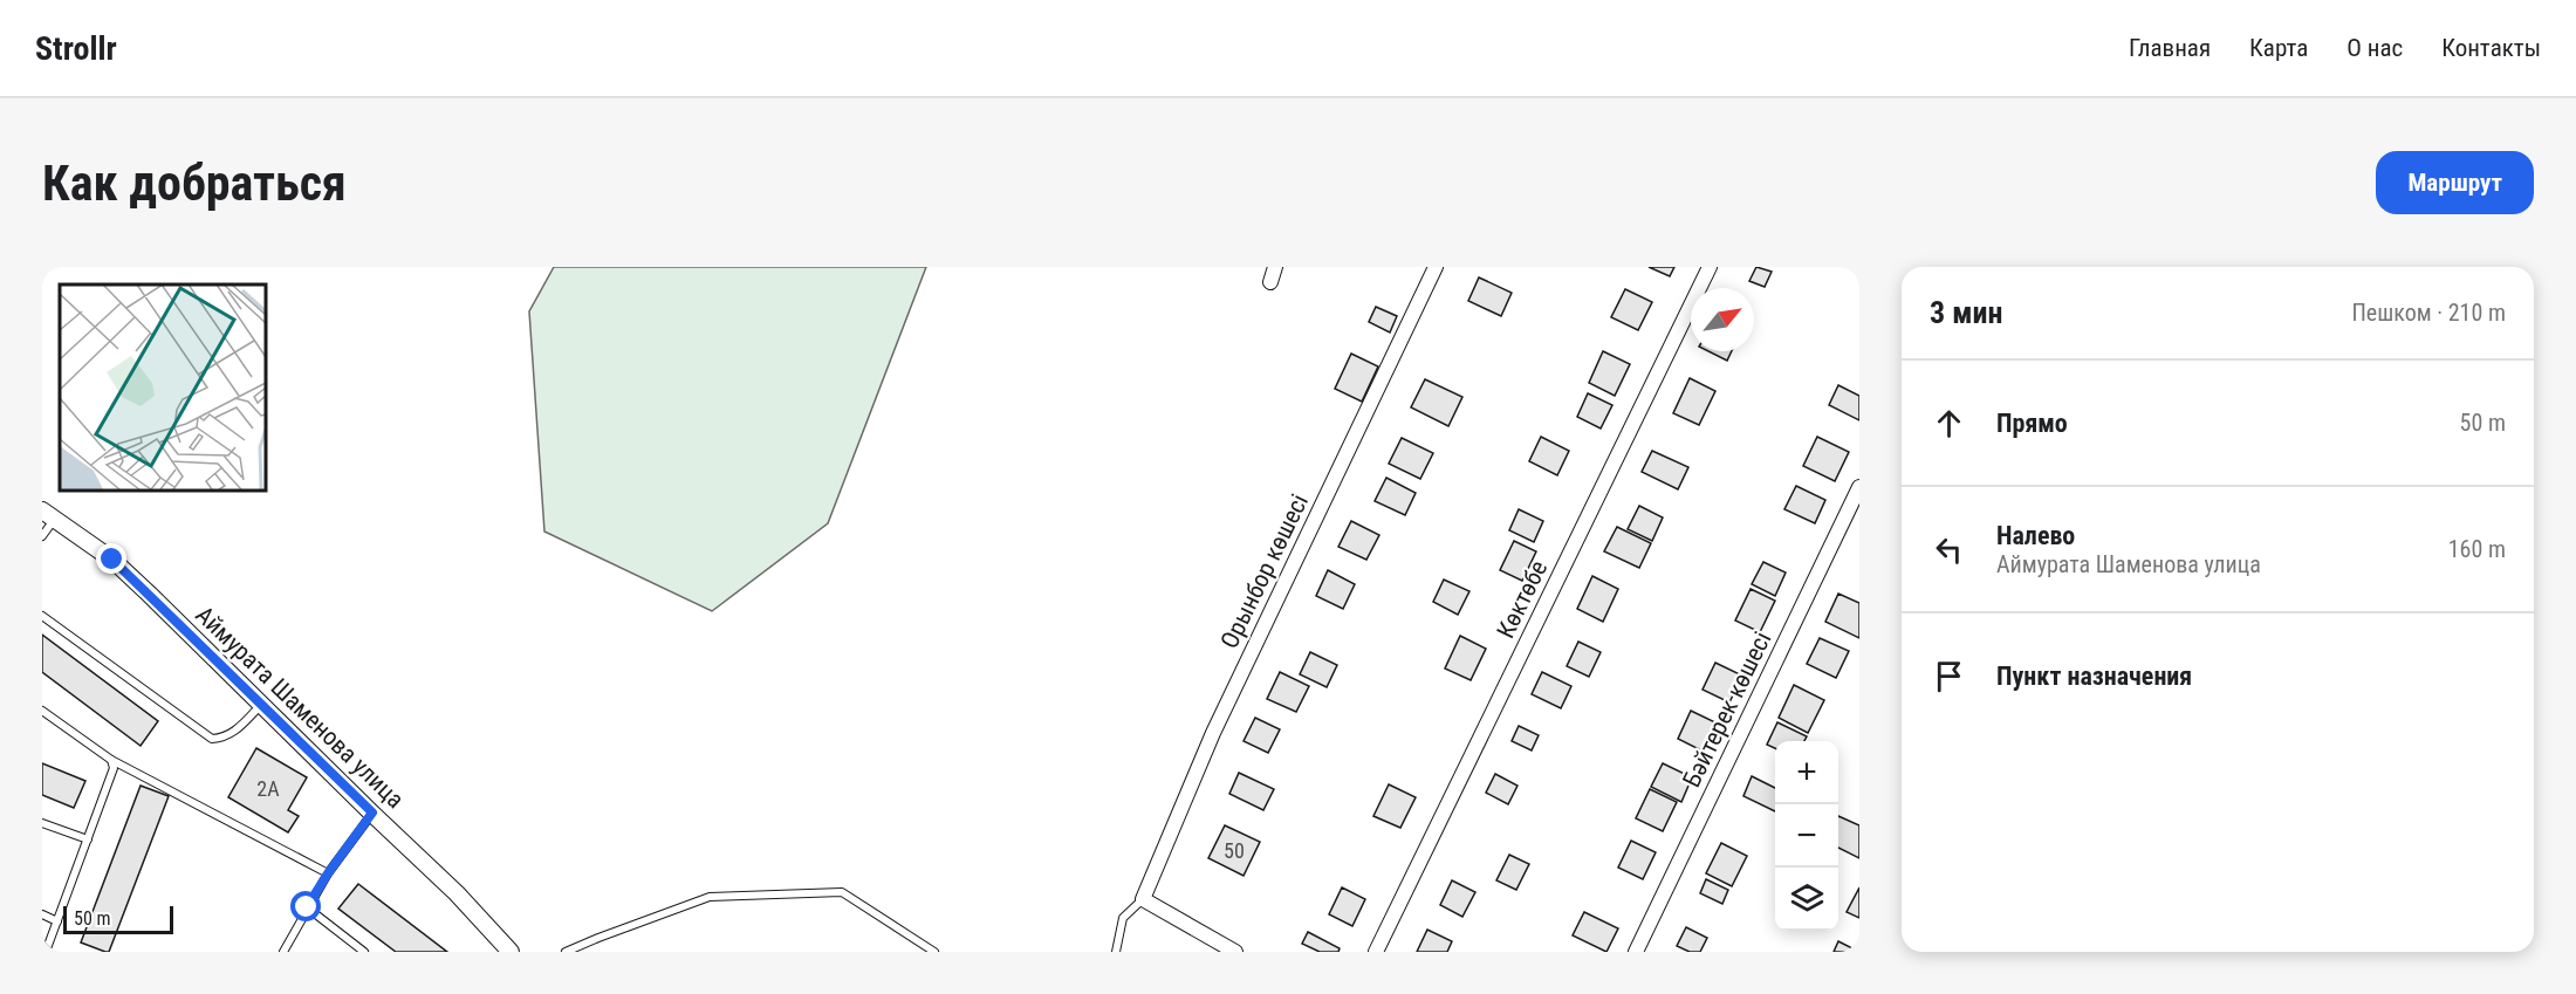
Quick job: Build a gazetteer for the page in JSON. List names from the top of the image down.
{
  "streets": {
    "street": [
      "Орынбор көшесі",
      "Көктөбе",
      "Аймурата Шаменова улица",
      "Бәйтерек көшесі"
    ]
  },
  "house_numbers": ["2А", "50"],
  "scale_bar": "50 m",
  "north": "top right",
  "page": {
    "header": "Strollr",
    "nav": [
      "Главная",
      "Карта",
      "О нас",
      "Контакты"
    ],
    "buttons": "Маршрут",
    "title": "Как добраться",
    "heading": ["3 мин", "Пешком · 210 m"],
    "list": [
      ["Прямо", "50 m"],
      ["Налево", "Аймурата Шаменова улица", "160 m"],
      "Пункт назначения"
    ],
    "map_buttons": ["+", "−"],
    "scale": "50 m"
  }
}
